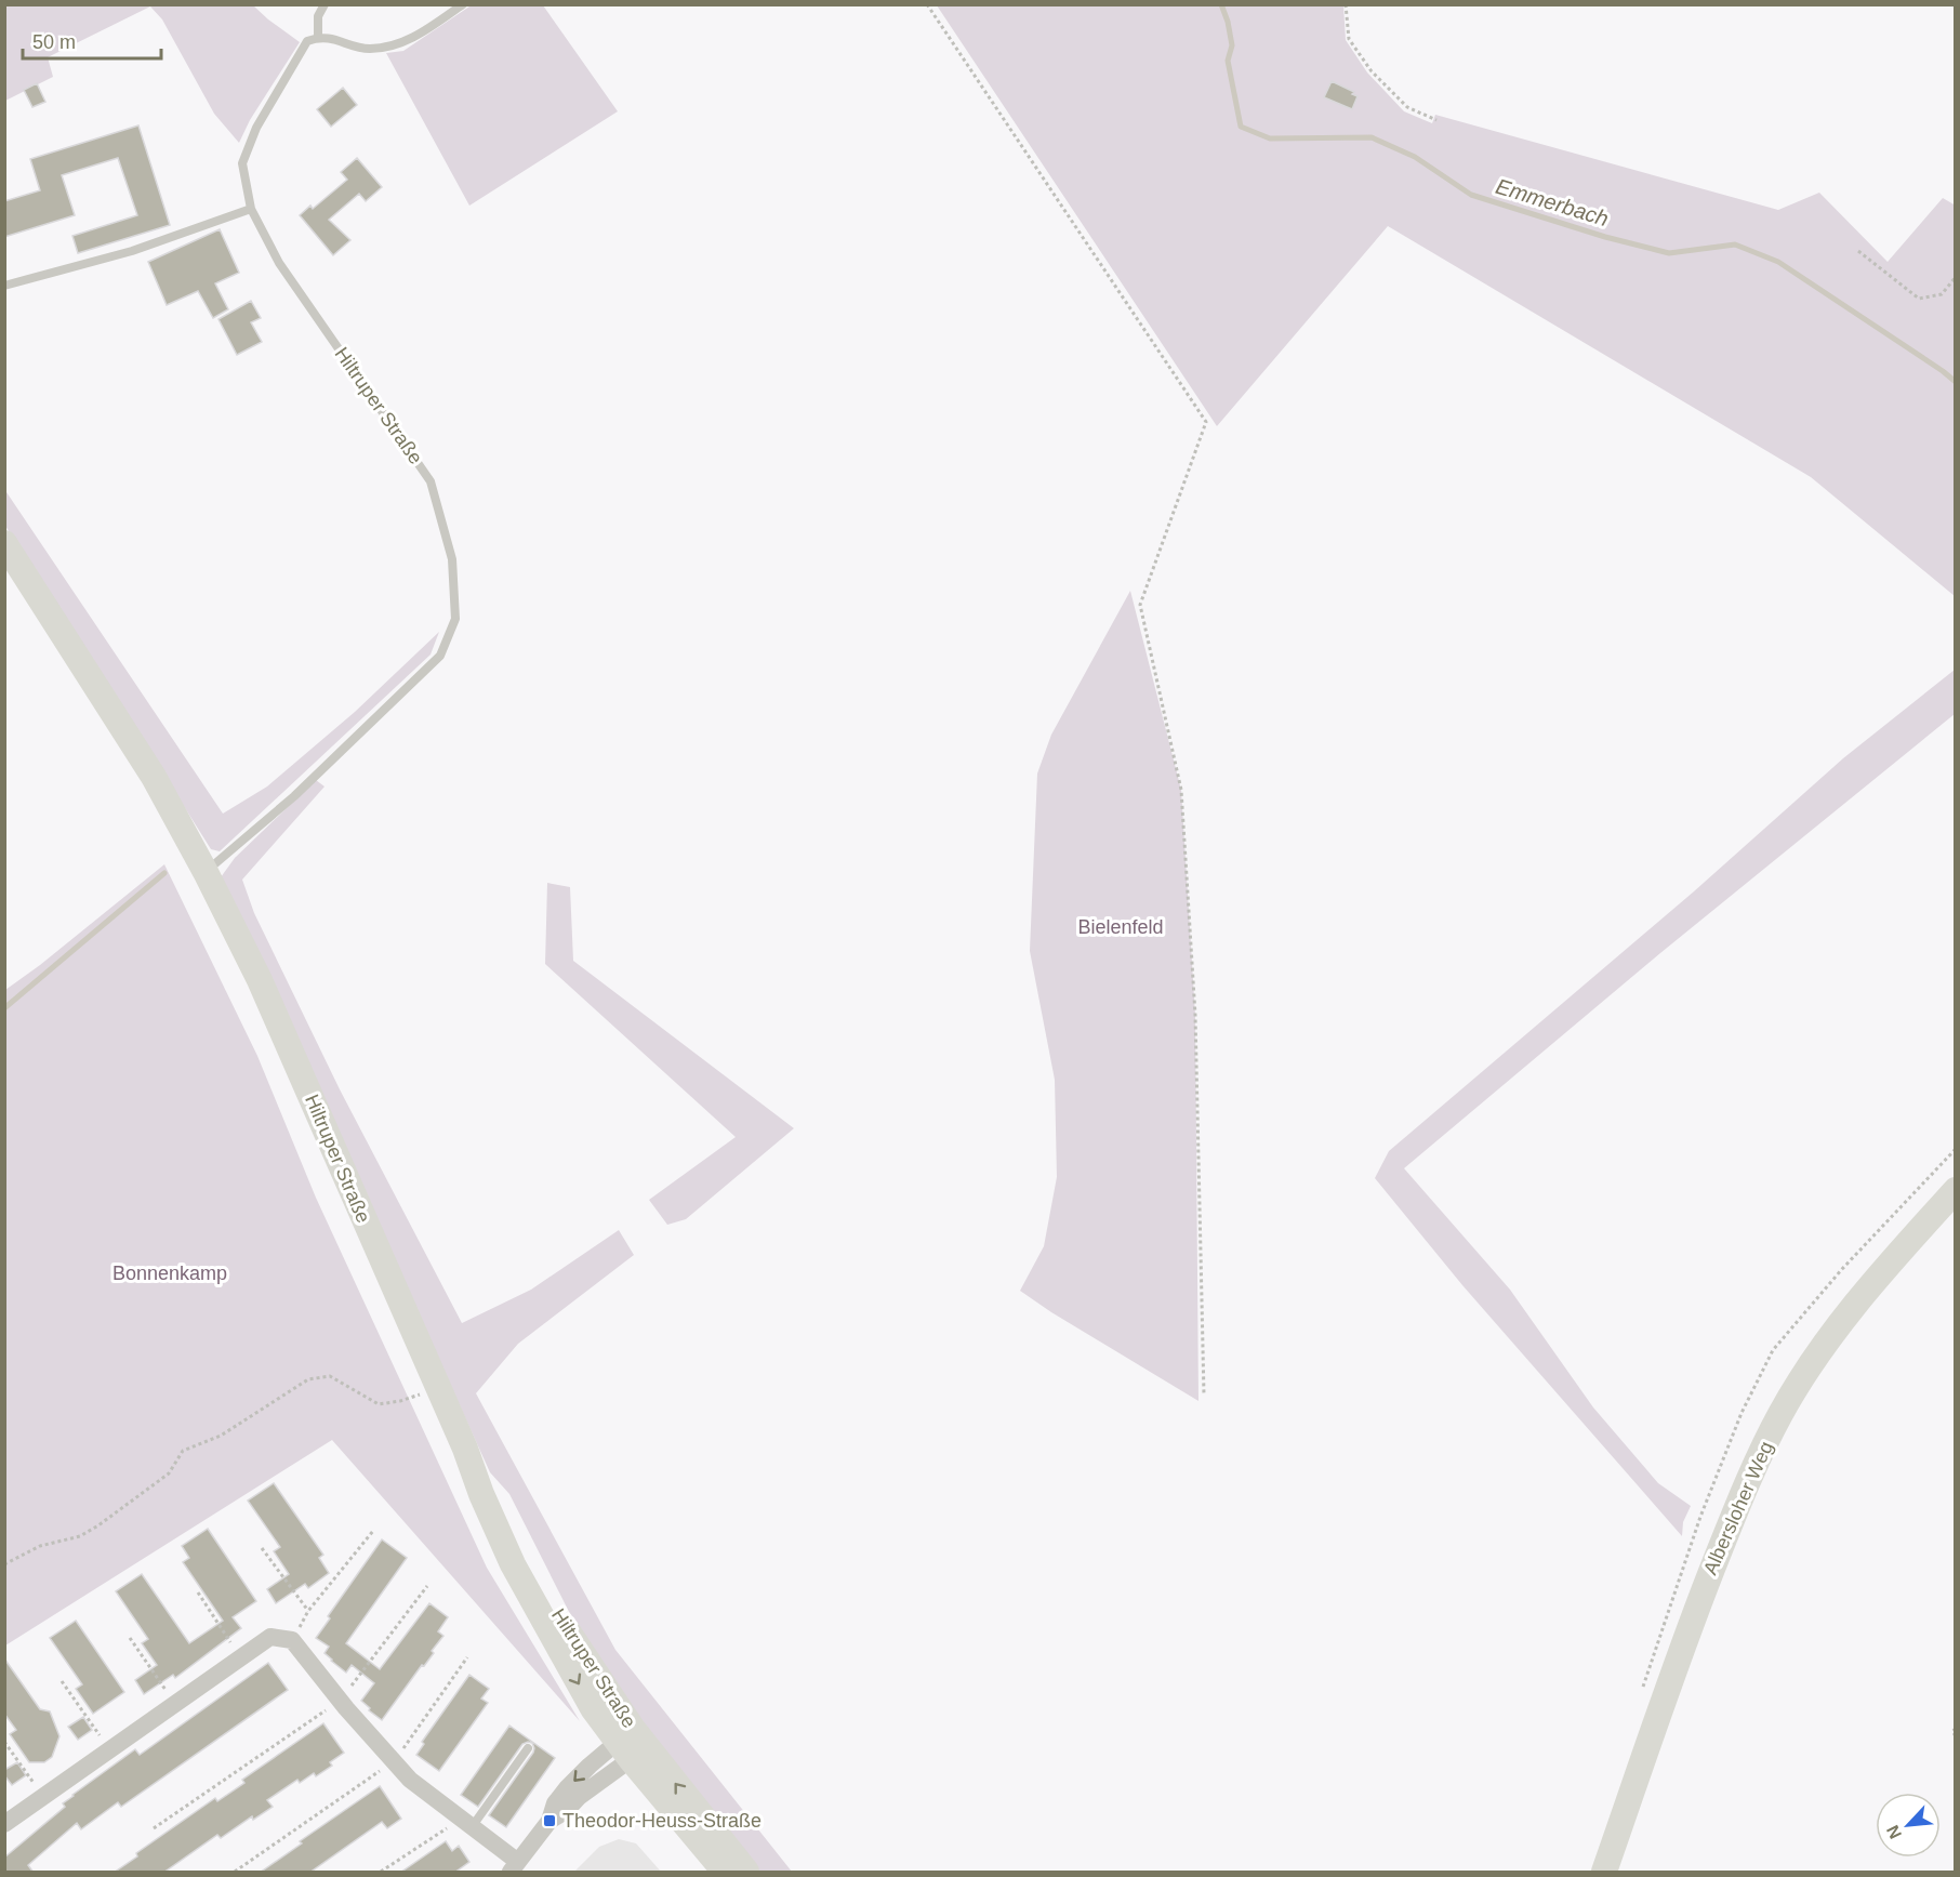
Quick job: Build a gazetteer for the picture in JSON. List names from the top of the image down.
{
  "streets": {
    "street": ["Hiltruper Straße", "Albersloher Weg"]
  },
  "water": ["Emmerbach"],
  "parks": ["Bielenfeld", "Bonnenkamp"],
  "places": {
    "transit": ["Theodor-Heuss-Straße"]
  },
  "scale_bar": "50 m",
  "north": "bottom left"
}
